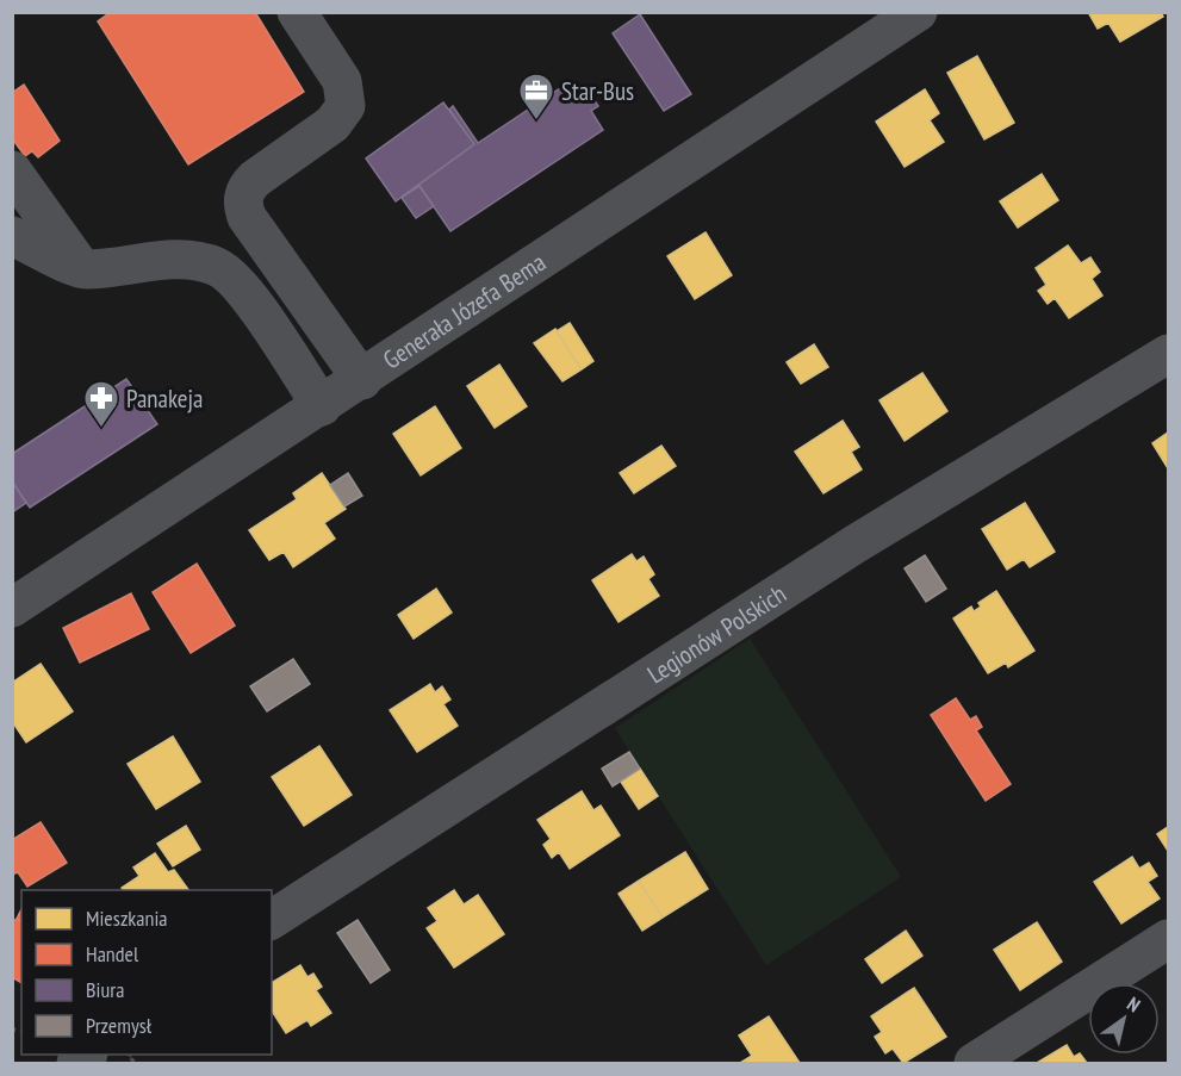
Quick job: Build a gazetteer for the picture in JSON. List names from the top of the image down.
{
  "streets": {
    "street": ["Generała Józefa Bema", "Legionów Polskich"]
  },
  "places": {
    "office": ["Star-Bus"],
    "pharmacy": ["Panakeja"]
  },
  "legend": [
    "Mieszkania",
    "Handel",
    "Biura",
    "Przemysł"
  ],
  "north": "top right"
}
